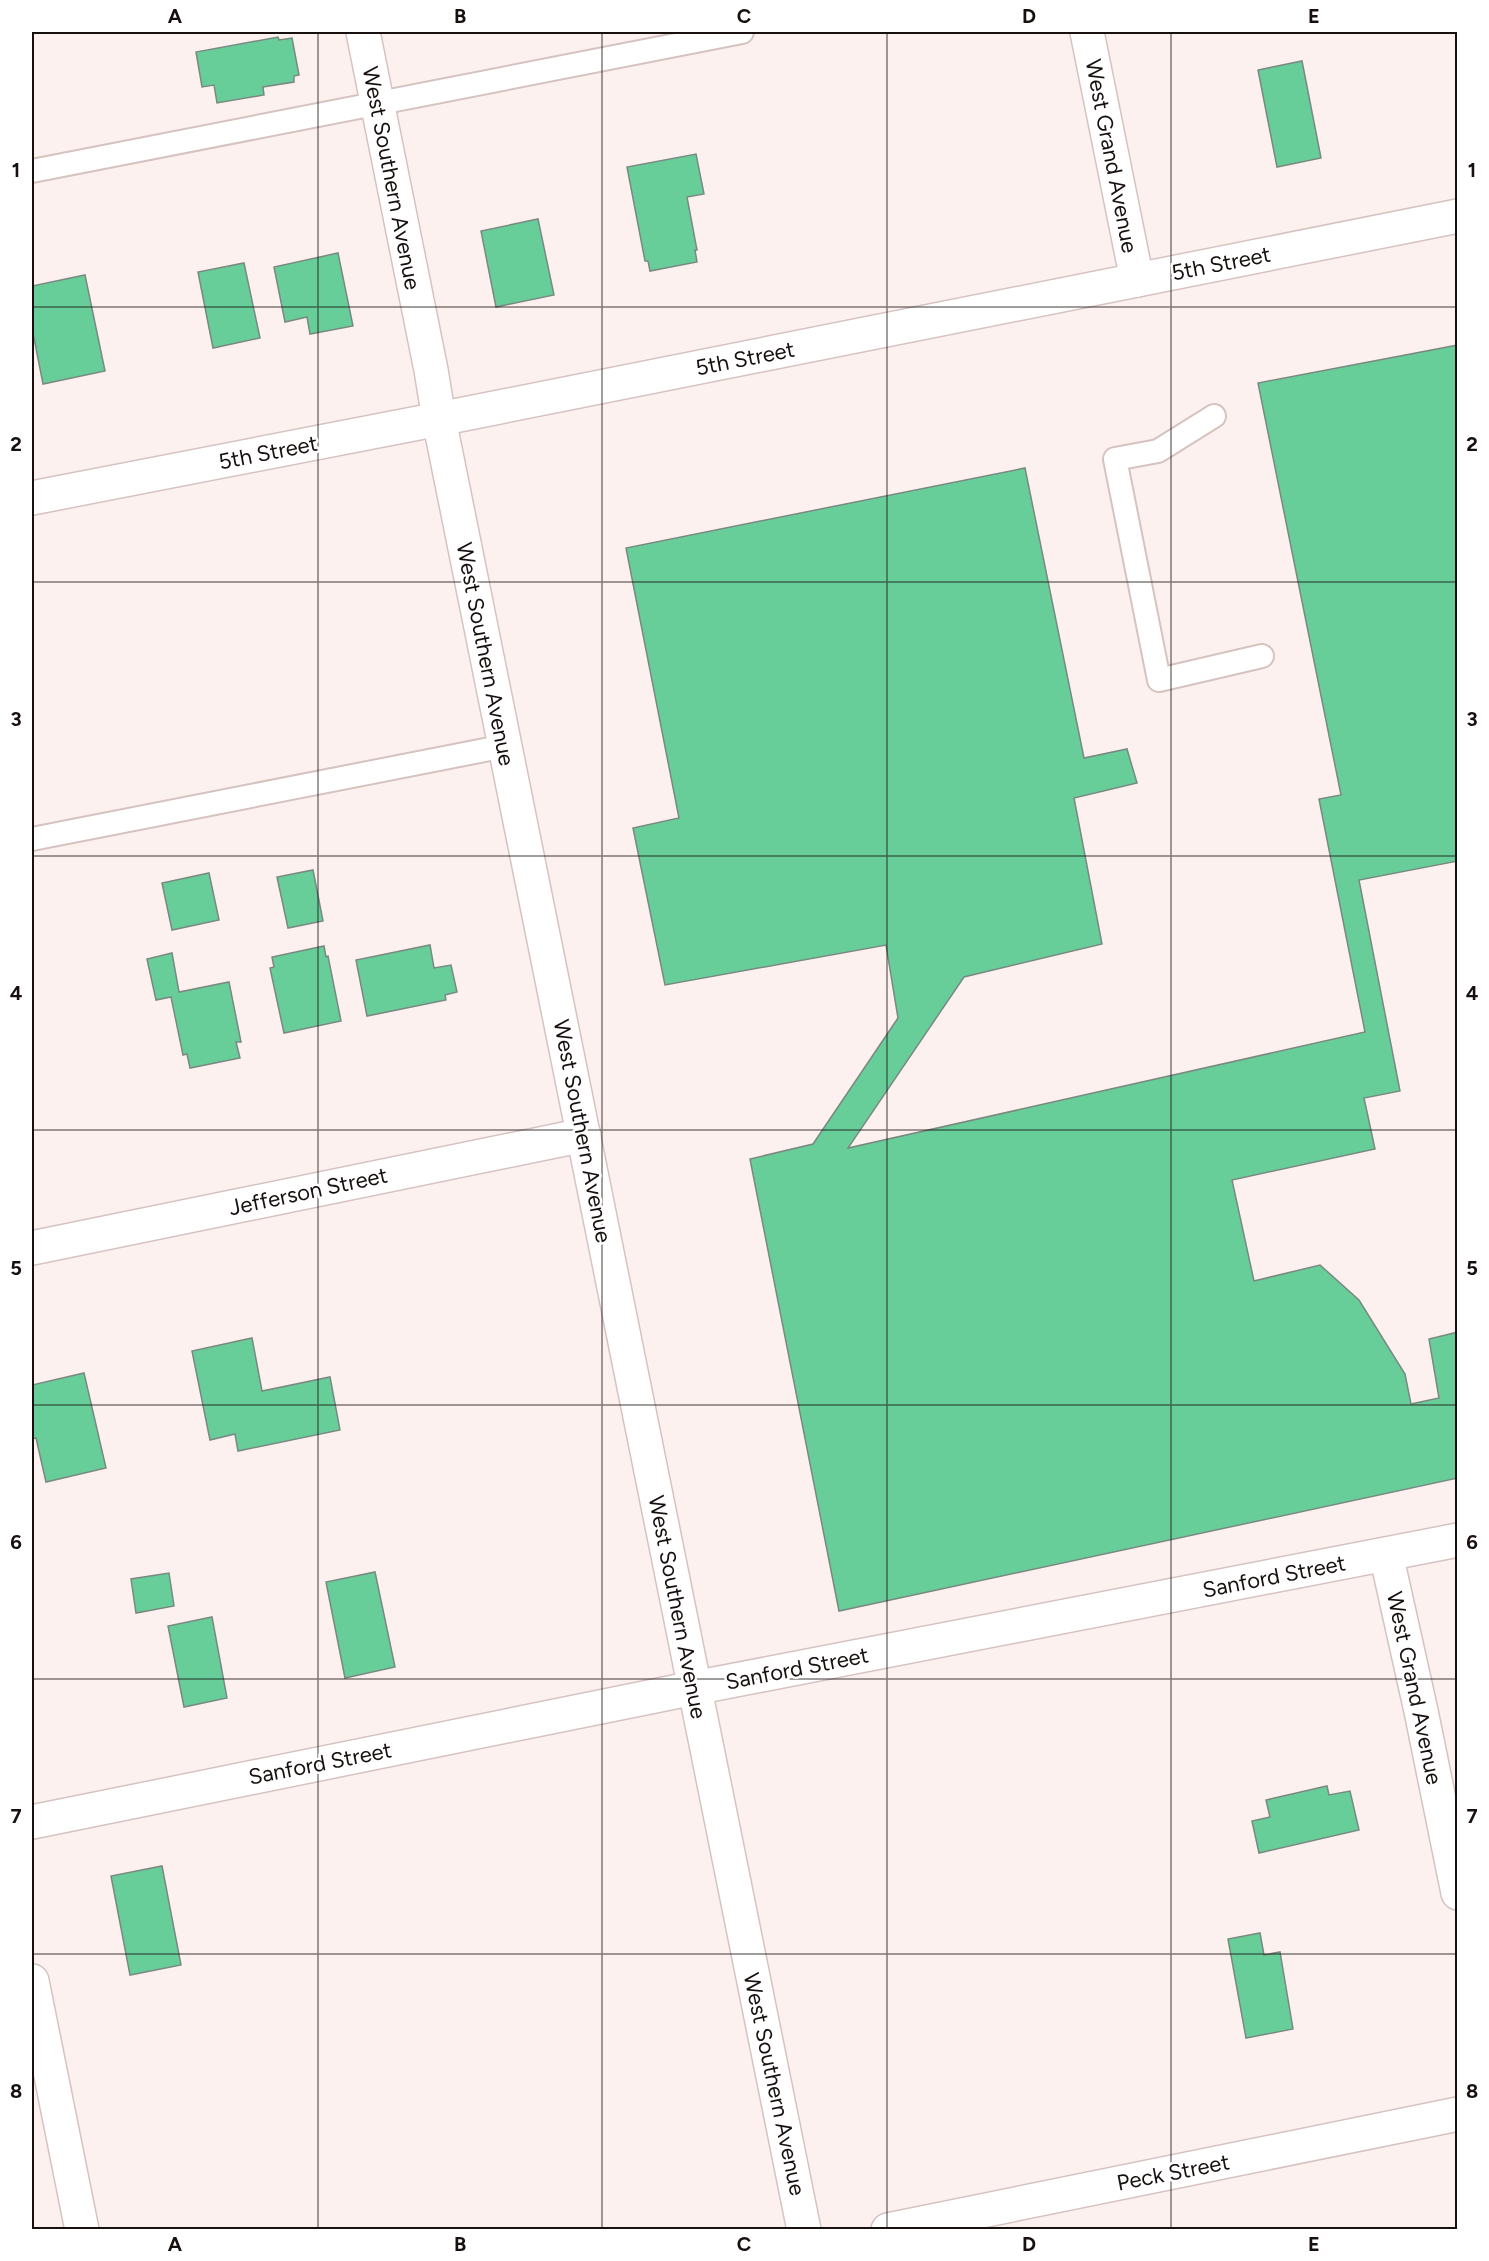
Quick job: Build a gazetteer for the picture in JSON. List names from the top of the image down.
{
  "streets": {
    "street": [
      "West Grand Avenue",
      "West Southern Avenue",
      "5th Street",
      "Jefferson Street",
      "Sanford Street",
      "Peck Street"
    ]
  },
  "crossings": [
    ["West Grand Avenue", "5th Street"],
    ["West Grand Avenue", "Sanford Street"],
    ["West Southern Avenue", "5th Street"],
    ["West Southern Avenue", "Jefferson Street"],
    ["West Southern Avenue", "Sanford Street"]
  ],
  "grid": {
    "columns": [
      "A",
      "B",
      "C",
      "D",
      "E"
    ],
    "rows": [
      "1",
      "2",
      "3",
      "4",
      "5",
      "6",
      "7",
      "8"
    ]
  }
}
